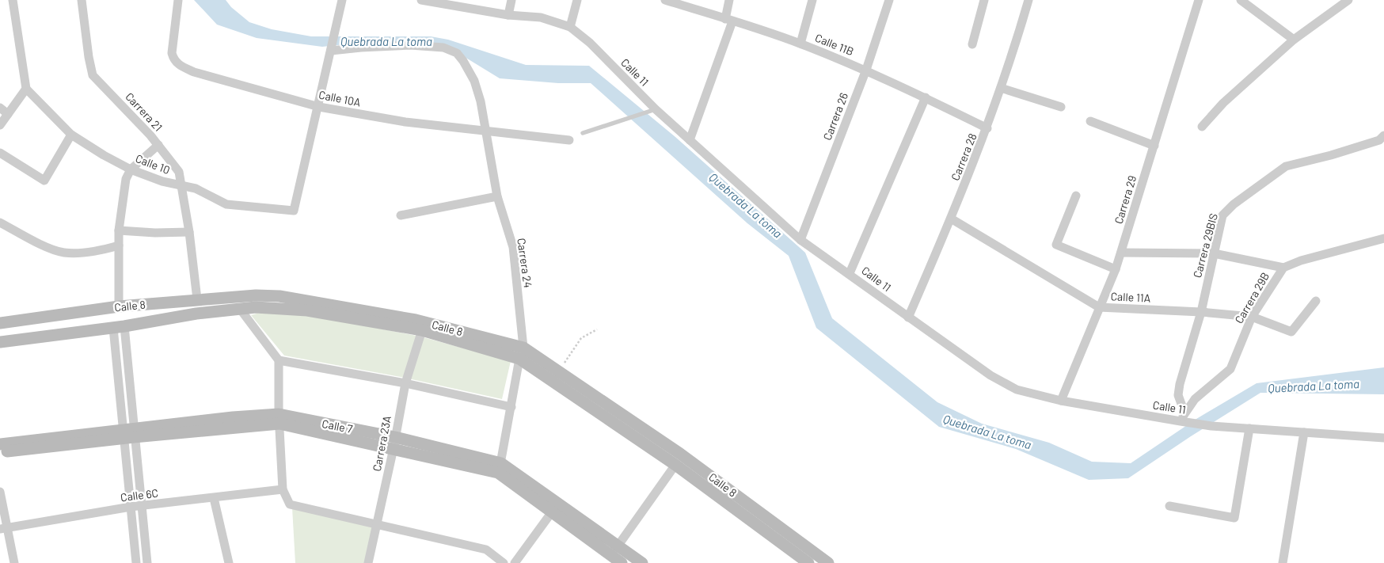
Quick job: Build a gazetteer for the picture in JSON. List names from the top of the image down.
{
  "streets": {
    "main road": ["Calle 8", "Calle 7"],
    "street": [
      "Calle 11B",
      "Calle 11",
      "Calle 10A",
      "Carrera 21",
      "Carrera 26",
      "Carrera 28",
      "Calle 10",
      "Carrera 29",
      "Carrera 29BIS",
      "Carrera 24",
      "Calle 11A",
      "Carrera 29B",
      "Carrera 23A",
      "Calle 6C"
    ]
  },
  "crossings": [
    ["Calle 11B", "Carrera 26"],
    ["Calle 11B", "Carrera 28"],
    ["Calle 11", "Carrera 26"],
    ["Calle 11", "Carrera 28"],
    ["Calle 11", "Carrera 29"],
    ["Calle 11", "Carrera 29BIS"],
    ["Calle 11", "Carrera 29B"],
    ["Calle 10A", "Calle 10"],
    ["Calle 10A", "Carrera 24"],
    ["Carrera 21", "Calle 10"],
    ["Carrera 28", "Calle 11A"],
    ["Carrera 29", "Calle 11A"],
    ["Carrera 29BIS", "Calle 11A"],
    ["Carrera 29BIS", "Carrera 29B"],
    ["Carrera 24", "Calle 8"],
    ["Carrera 24", "Calle 7"],
    ["Calle 11A", "Carrera 29B"],
    ["Calle 8", "Carrera 23A"],
    ["Calle 7", "Carrera 23A"]
  ],
  "water": ["Quebrada La toma"]
}
